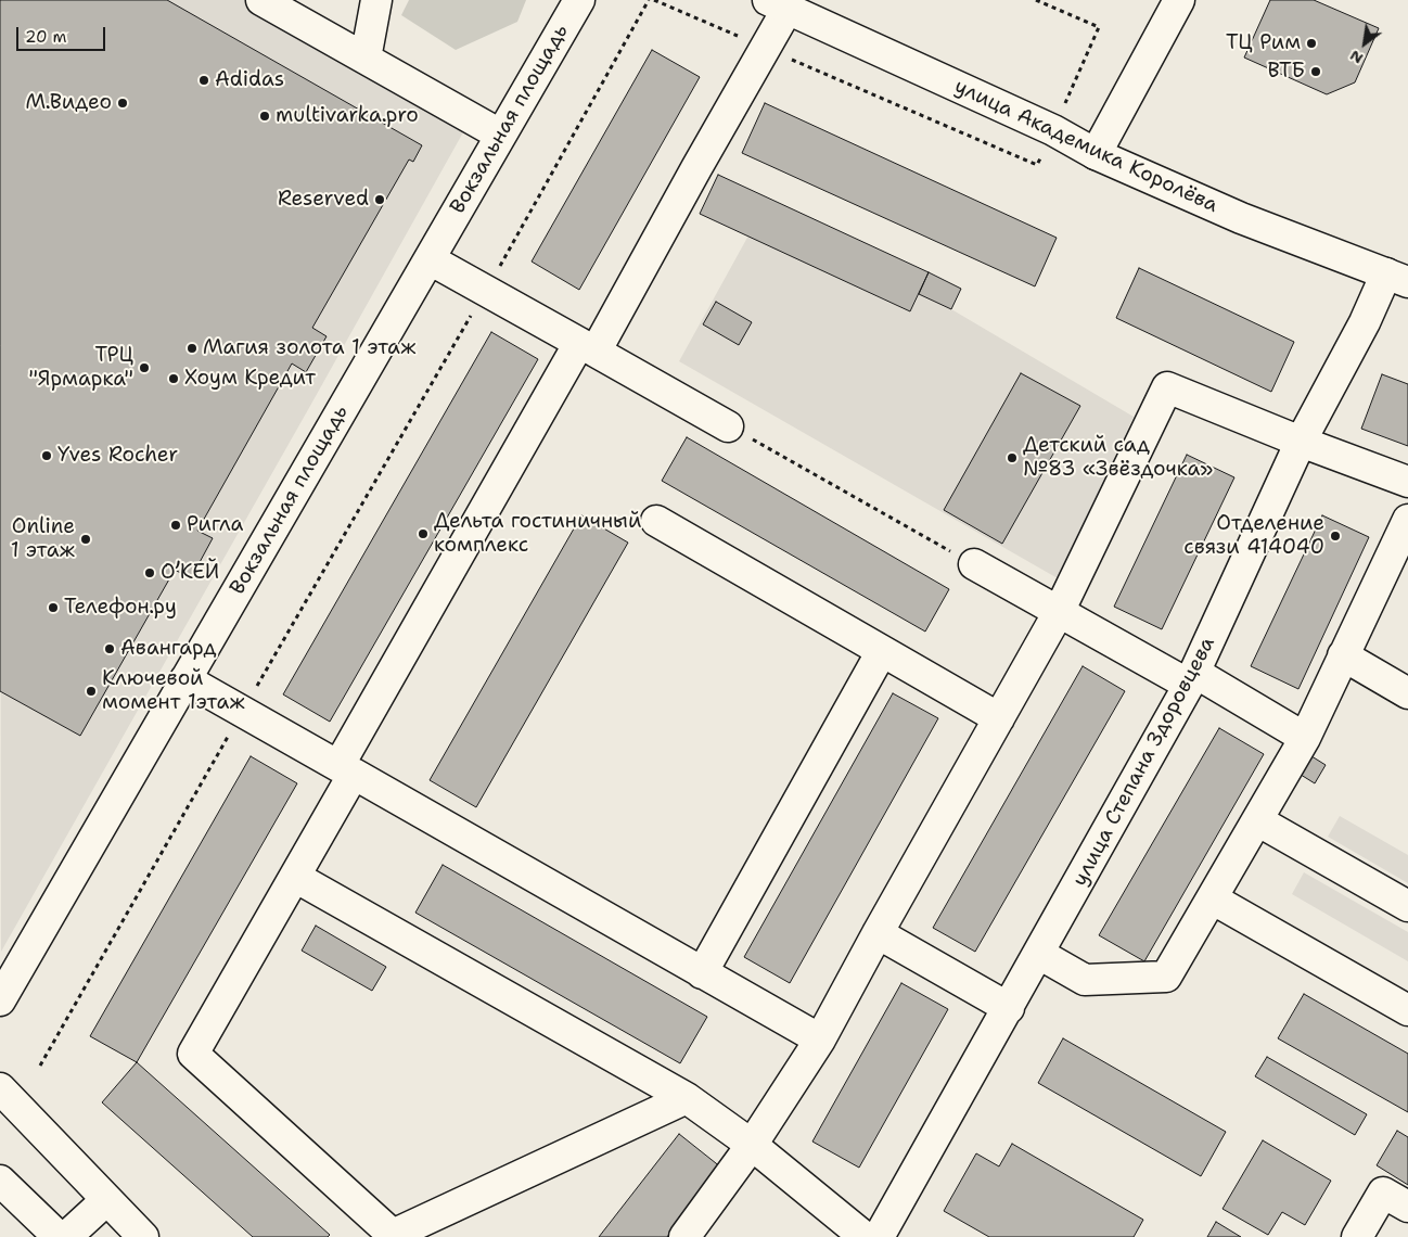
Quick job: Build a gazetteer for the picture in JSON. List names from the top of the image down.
{
  "streets": {
    "street": ["Вокзальная площадь", "улица Академика Королёва", "улица Степана Здоровцева"]
  },
  "crossings": [
    ["улица Академика Королёва", "улица Степана Здоровцева"]
  ],
  "places": [
    "ТЦ Рим",
    "ВТБ",
    "Adidas",
    "М.Видео",
    "multivarka.pro",
    "Reserved",
    "Магия золота 1 этаж",
    "ТРЦ \"Ярмарка\"",
    "Хоум Кредит",
    "Yves Rocher",
    "Детский сад №83 «Звёздочка»",
    "Ригла",
    "Дельта гостиничный комплекс",
    "Отделение связи 414040",
    "Online 1 этаж",
    "О’КЕЙ",
    "Телефон.ру",
    "Авангард",
    "Ключевой момент 1этаж"
  ],
  "scale_bar": "20 m",
  "north": "bottom left"
}
